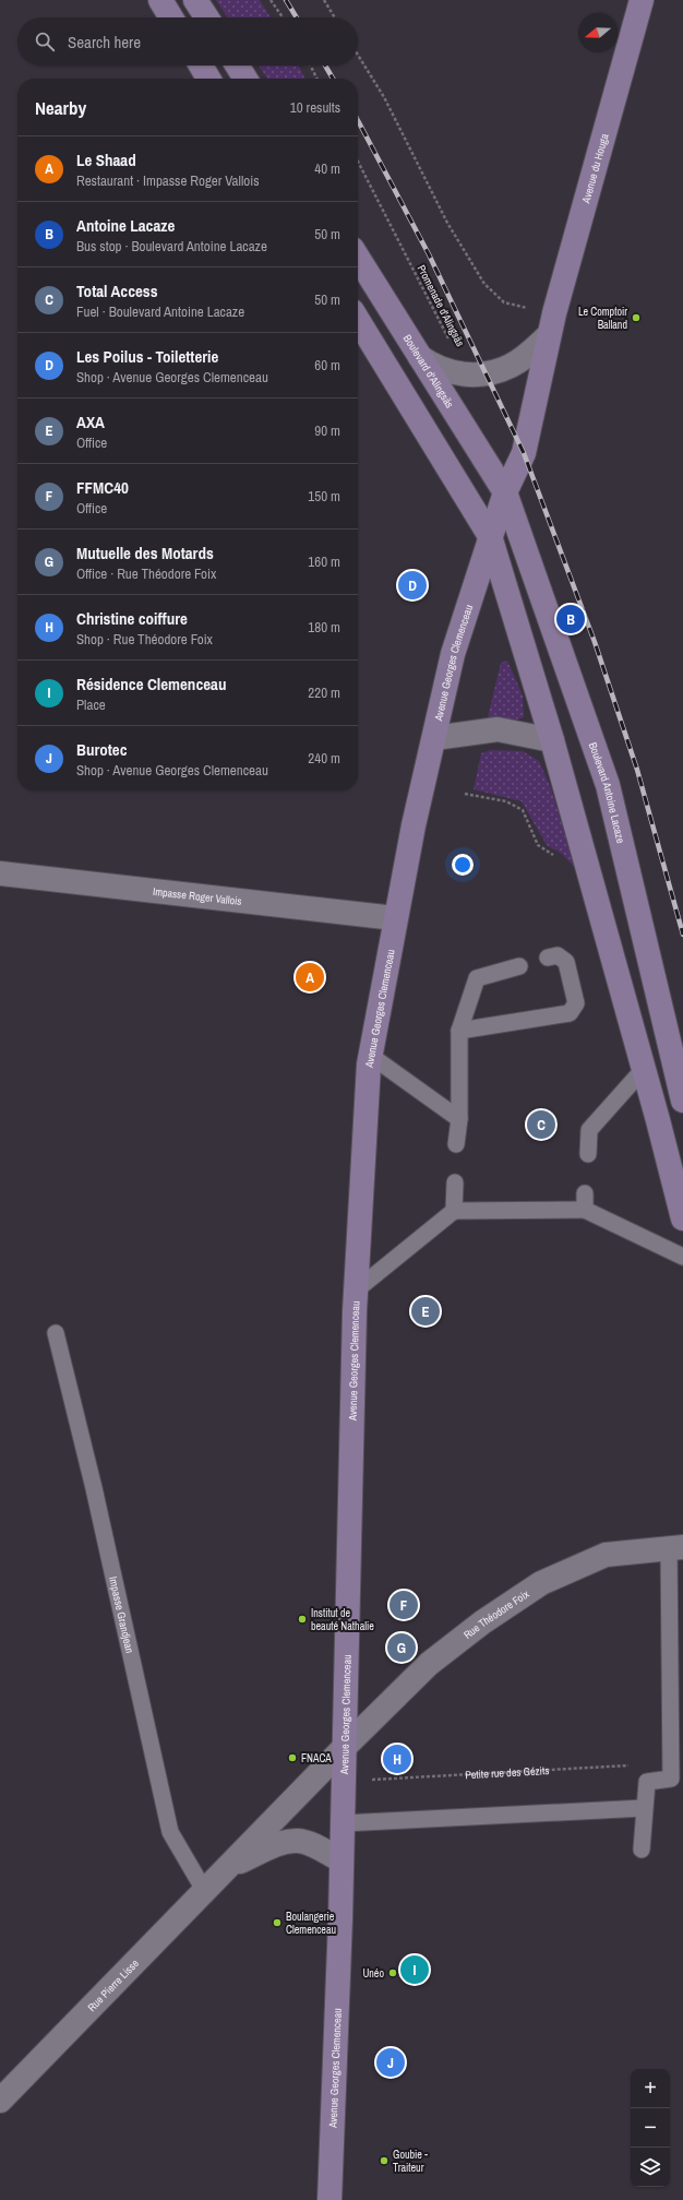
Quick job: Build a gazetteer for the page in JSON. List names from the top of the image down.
{
  "streets": {
    "main road": [
      "Avenue du Houga",
      "Boulevard d'Alingsäs",
      "Avenue Georges Clemenceau",
      "Boulevard Antoine Lacaze"
    ],
    "street": ["Impasse Roger Vallois", "Rue Théodore Foix", "Rue Pierre Lisse"],
    "lane": ["Impasse Grandjean"],
    "path": ["Promenade d'Alingsäs", "Petite rue des Gézits"]
  },
  "crossings": [
    ["Avenue du Houga", "Boulevard d'Alingsäs"],
    ["Avenue du Houga", "Avenue Georges Clemenceau"],
    ["Avenue du Houga", "Boulevard Antoine Lacaze"],
    ["Boulevard d'Alingsäs", "Boulevard Antoine Lacaze"],
    ["Avenue Georges Clemenceau", "Impasse Roger Vallois"],
    ["Avenue Georges Clemenceau", "Rue Théodore Foix"],
    ["Avenue Georges Clemenceau", "Petite rue des Gézits"],
    ["Avenue Georges Clemenceau", "Rue Pierre Lisse"],
    ["Rue Théodore Foix", "Rue Pierre Lisse"],
    ["Impasse Grandjean", "Rue Pierre Lisse"]
  ],
  "places": [
    "Le Comptoir Balland",
    "Institut de beauté Nathalie",
    "FNACA",
    "Boulangerie Clemenceau",
    "Unéo",
    "Goubie - Traiteur"
  ],
  "north": "left",
  "page": {
    "search": "Search here",
    "heading": ["Nearby", "10 results"],
    "list": [
      {
        "mark": "A",
        "name": "Le Shaad",
        "note": "Restaurant · Impasse Roger Vallois",
        "value": "40 m"
      },
      {
        "mark": "B",
        "name": "Antoine Lacaze",
        "note": "Bus stop · Boulevard Antoine Lacaze",
        "value": "50 m"
      },
      {
        "mark": "C",
        "name": "Total Access",
        "note": "Fuel · Boulevard Antoine Lacaze",
        "value": "50 m"
      },
      {
        "mark": "D",
        "name": "Les Poilus - Toiletterie",
        "note": "Shop · Avenue Georges Clemenceau",
        "value": "60 m"
      },
      {
        "mark": "E",
        "name": "AXA",
        "note": "Office",
        "value": "90 m"
      },
      {
        "mark": "F",
        "name": "FFMC40",
        "note": "Office",
        "value": "150 m"
      },
      {
        "mark": "G",
        "name": "Mutuelle des Motards",
        "note": "Office · Rue Théodore Foix",
        "value": "160 m"
      },
      {
        "mark": "H",
        "name": "Christine coiffure",
        "note": "Shop · Rue Théodore Foix",
        "value": "180 m"
      },
      {
        "mark": "I",
        "name": "Résidence Clemenceau",
        "note": "Place",
        "value": "220 m"
      },
      {
        "mark": "J",
        "name": "Burotec",
        "note": "Shop · Avenue Georges Clemenceau",
        "value": "240 m"
      }
    ],
    "pins": [
      "D",
      "B",
      "A",
      "C",
      "E",
      "F",
      "G",
      "H",
      "I",
      "J"
    ],
    "map_buttons": ["+", "−"]
  }
}
